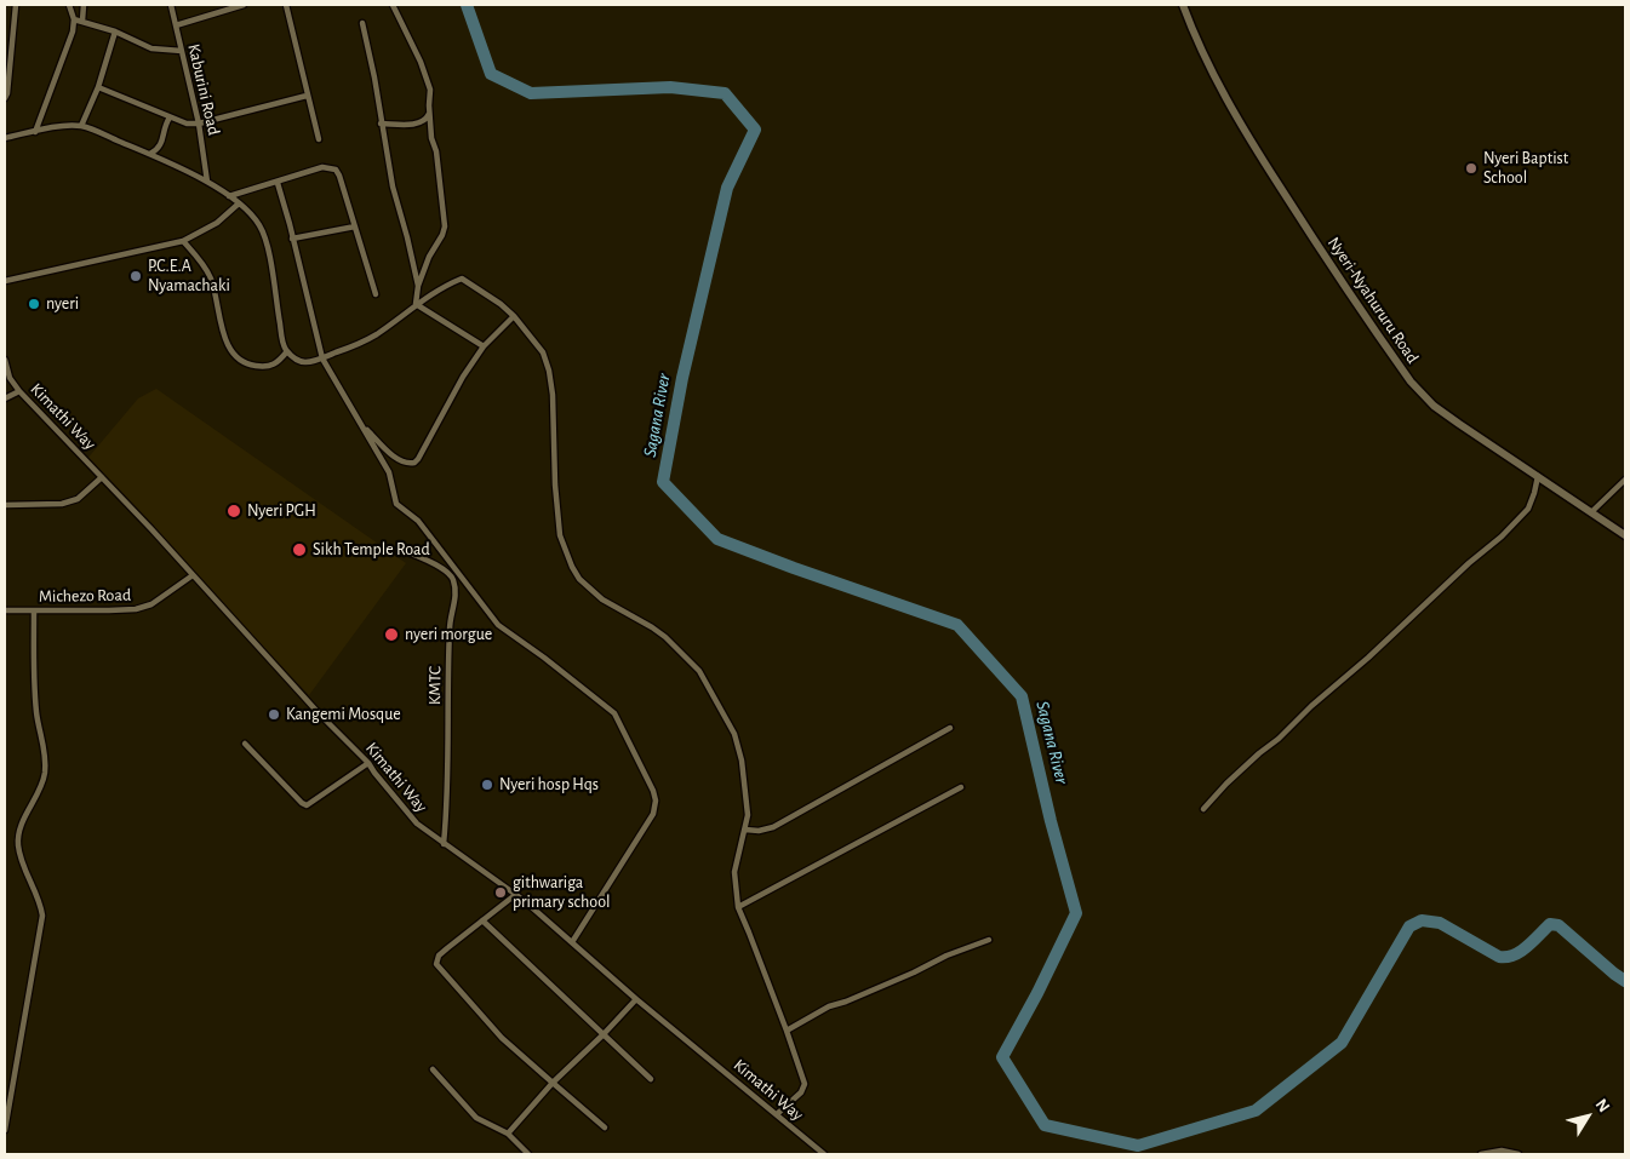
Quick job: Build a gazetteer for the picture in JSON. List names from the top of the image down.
{
  "streets": {
    "main road": ["Nyeri-Nyahururu Road"],
    "street": [
      "Kaburini Road",
      "Kimathi Way",
      "Michezo Road",
      "KMTC"
    ]
  },
  "crossings": [
    ["Kimathi Way", "Michezo Road"],
    ["Kimathi Way", "KMTC"]
  ],
  "water": ["Sagana River"],
  "places": [
    "Nyeri Baptist School",
    "P.C.E.A Nyamachaki",
    "nyeri",
    "Nyeri PGH",
    "Sikh Temple Road",
    "nyeri morgue",
    "Kangemi Mosque",
    "Nyeri hosp Hqs",
    "githwariga primary school"
  ],
  "north": "top right"
}
